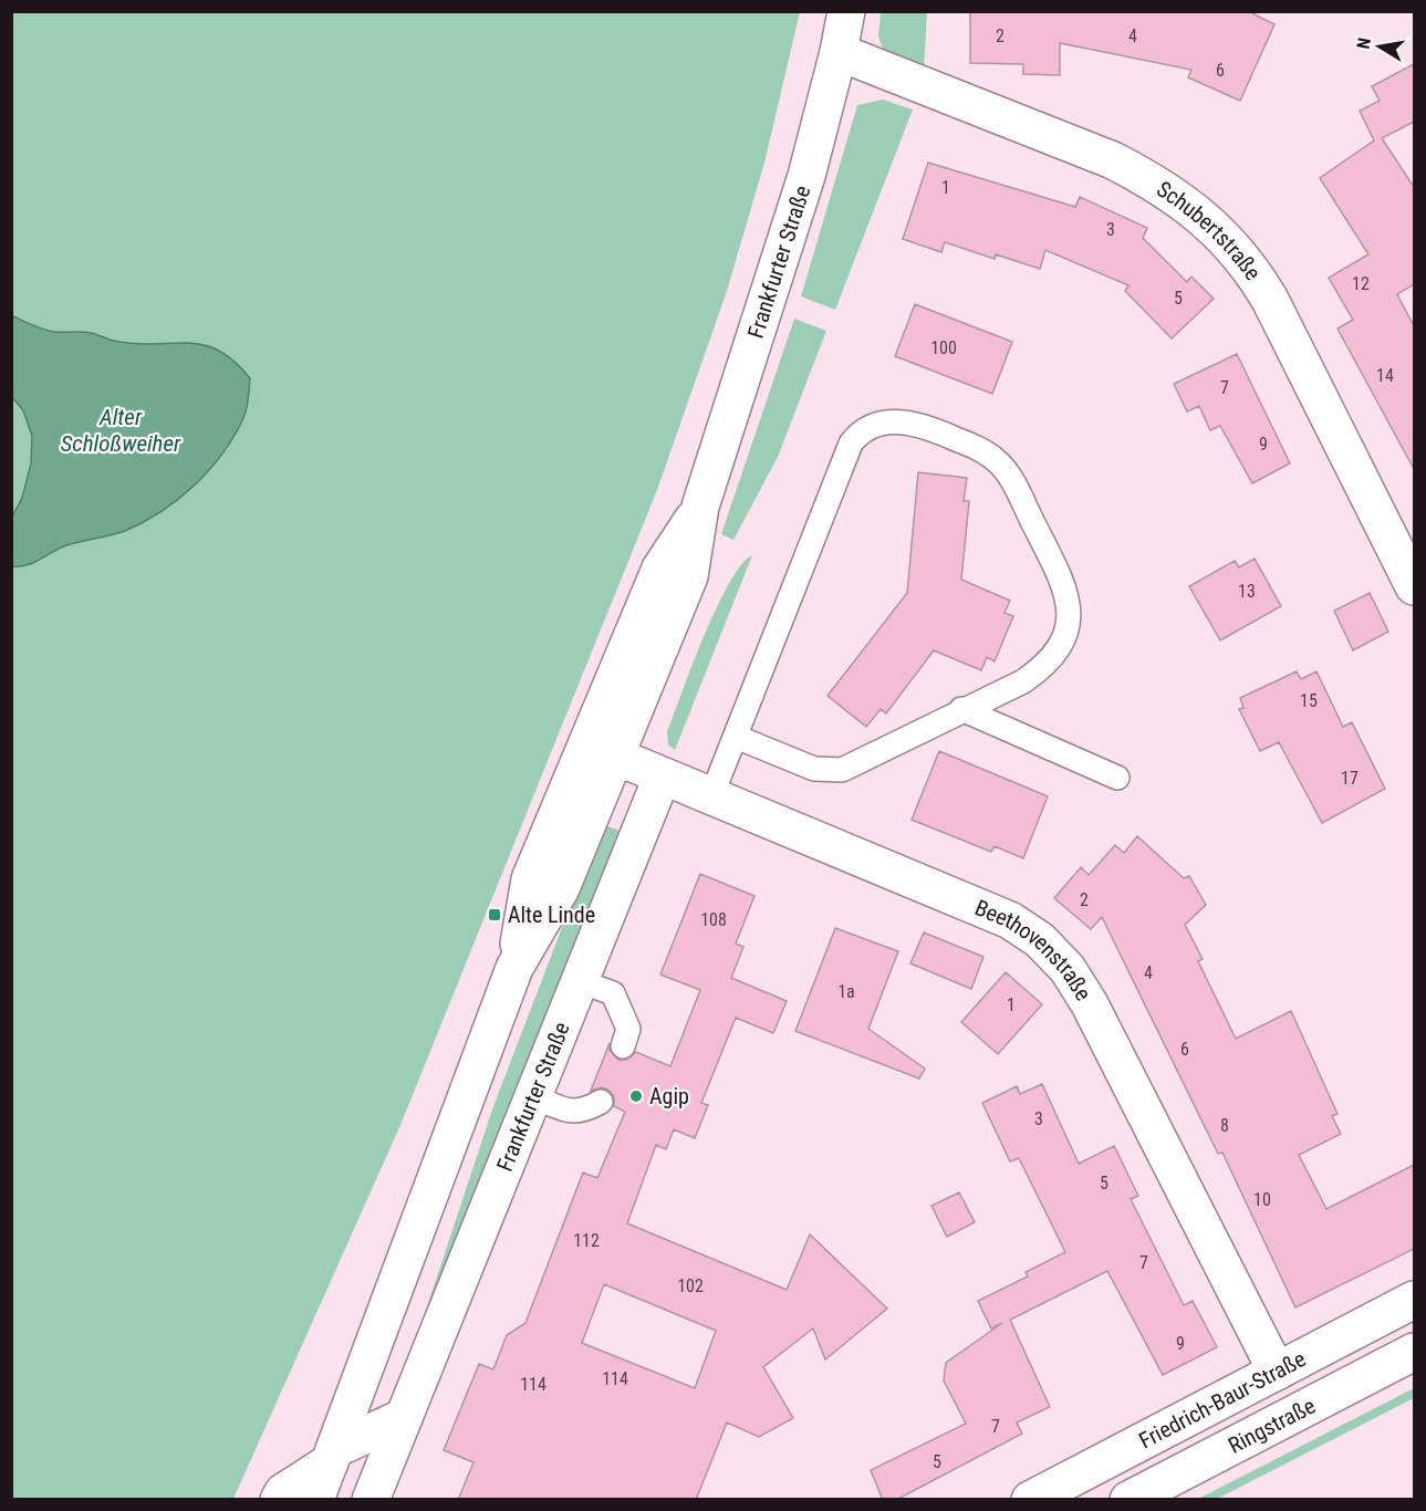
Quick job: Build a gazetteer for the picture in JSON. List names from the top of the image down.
{
  "streets": {
    "street": [
      "Schubertstraße",
      "Frankfurter Straße",
      "Beethovenstraße",
      "Friedrich-Baur-Straße",
      "Ringstraße"
    ]
  },
  "crossings": [
    ["Schubertstraße", "Frankfurter Straße"],
    ["Frankfurter Straße", "Beethovenstraße"],
    ["Beethovenstraße", "Friedrich-Baur-Straße"]
  ],
  "water": ["Alter Schloßweiher"],
  "places": {
    "transit": ["Alte Linde"],
    "other": ["Agip"]
  },
  "house_numbers": [
    "2",
    "4",
    "6",
    "1",
    "3",
    "12",
    "5",
    "100",
    "14",
    "7",
    "9",
    "13",
    "15",
    "17",
    "2",
    "108",
    "4",
    "1a",
    "1",
    "6",
    "3",
    "8",
    "5",
    "10",
    "112",
    "7",
    "102",
    "9",
    "114",
    "114",
    "7",
    "5"
  ],
  "north": "left"
}
